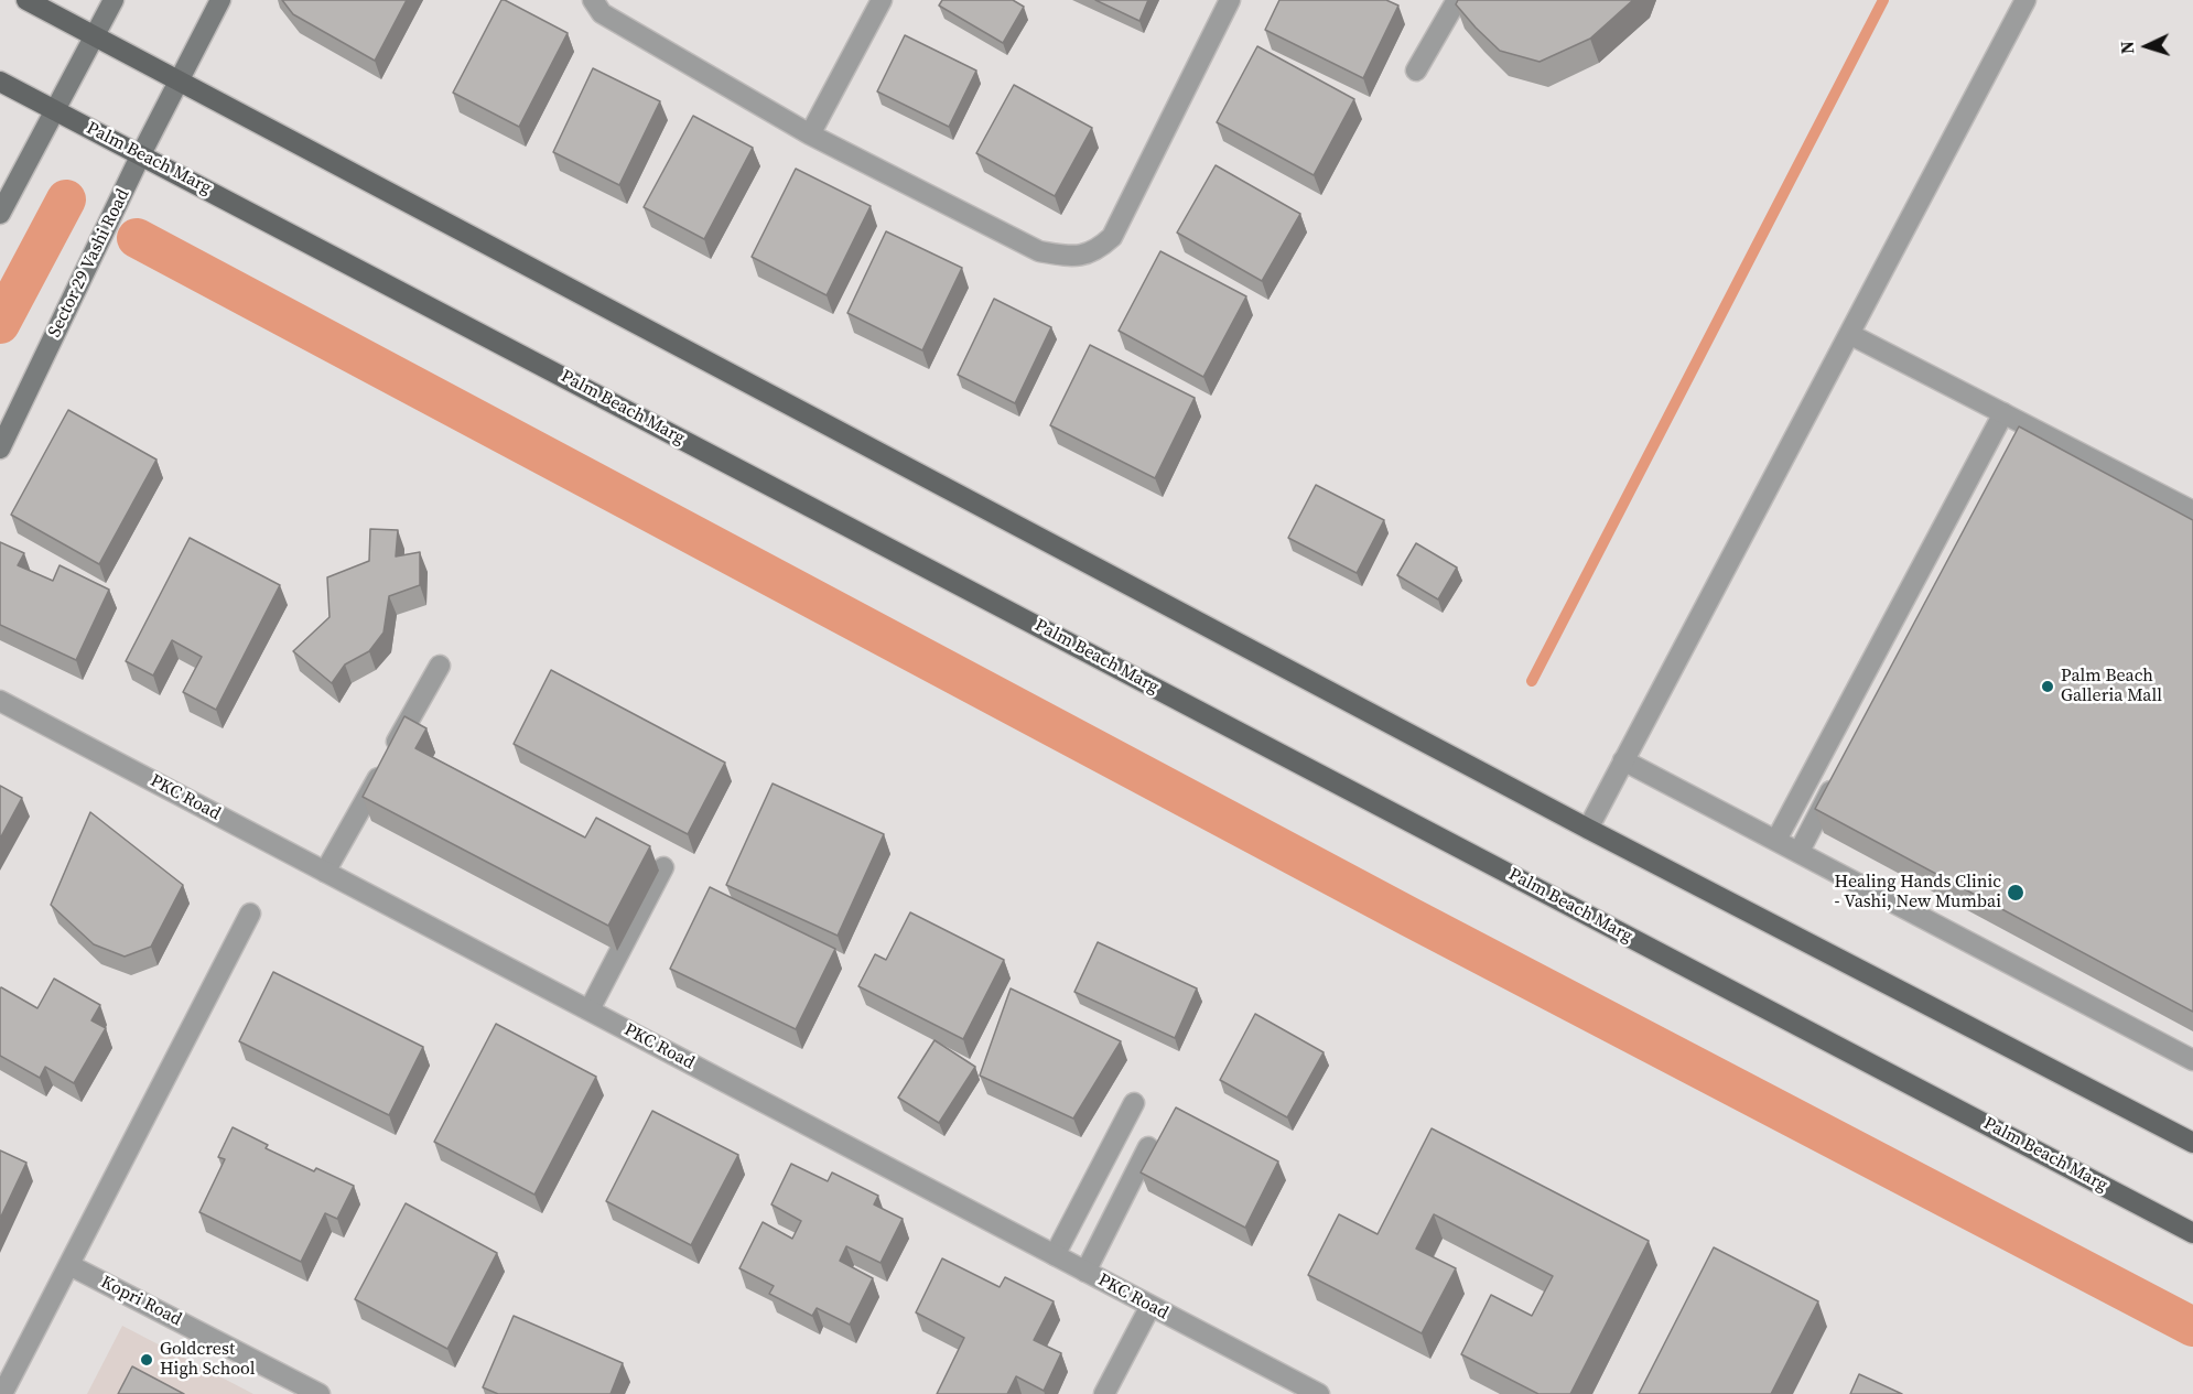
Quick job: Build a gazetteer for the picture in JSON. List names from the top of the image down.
{
  "streets": {
    "main road": ["Palm Beach Marg", "Sector 29 Vashi Road"],
    "street": ["PKC Road", "Kopri Road"]
  },
  "crossings": [
    ["Palm Beach Marg", "Sector 29 Vashi Road"]
  ],
  "places": ["Palm Beach Galleria Mall", "Healing Hands Clinic - Vashi, New Mumbai", "Goldcrest High School"],
  "north": "left"
}
